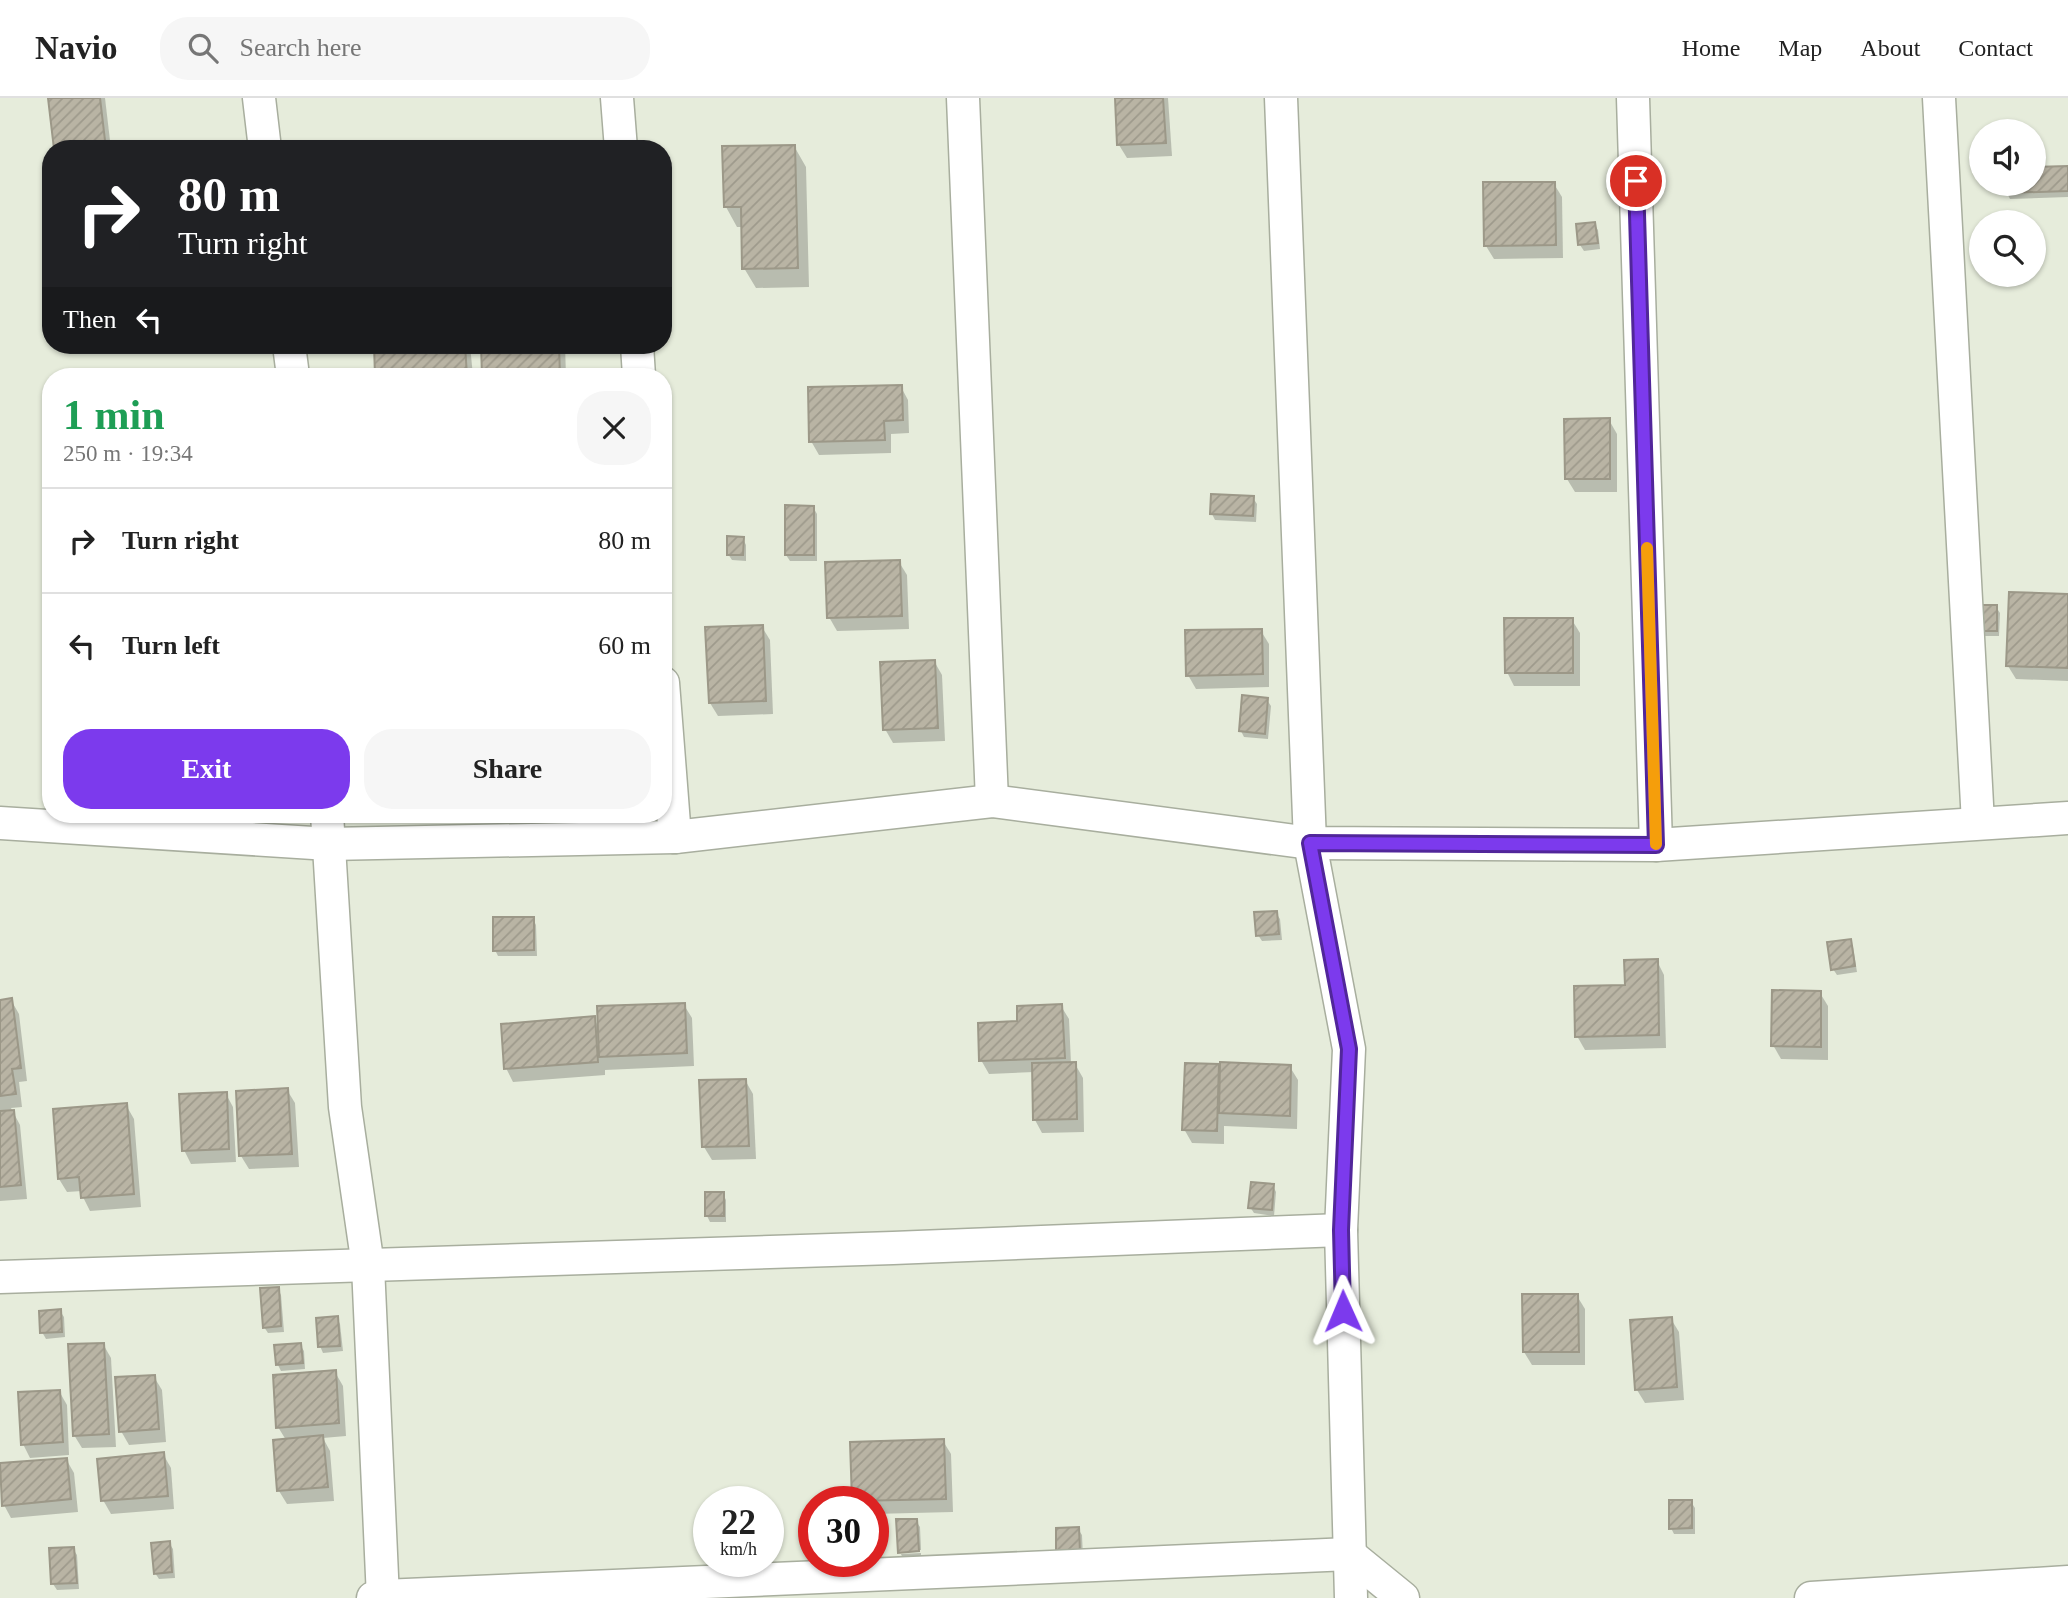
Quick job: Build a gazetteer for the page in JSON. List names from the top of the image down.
{
  "page": {
    "header": "Navio",
    "search": "Search here",
    "nav": [
      "Home",
      "Map",
      "About",
      "Contact"
    ],
    "turn": ["80 m", "Turn right"],
    "then": "Then",
    "heading": ["1 min", "250 m · 19:34"],
    "list": [
      {
        "name": "Turn right",
        "value": "80 m"
      },
      {
        "name": "Turn left",
        "value": "60 m"
      }
    ],
    "buttons": ["Exit", "Share"],
    "speed": "22 km/h",
    "limit": "30"
  }
}
